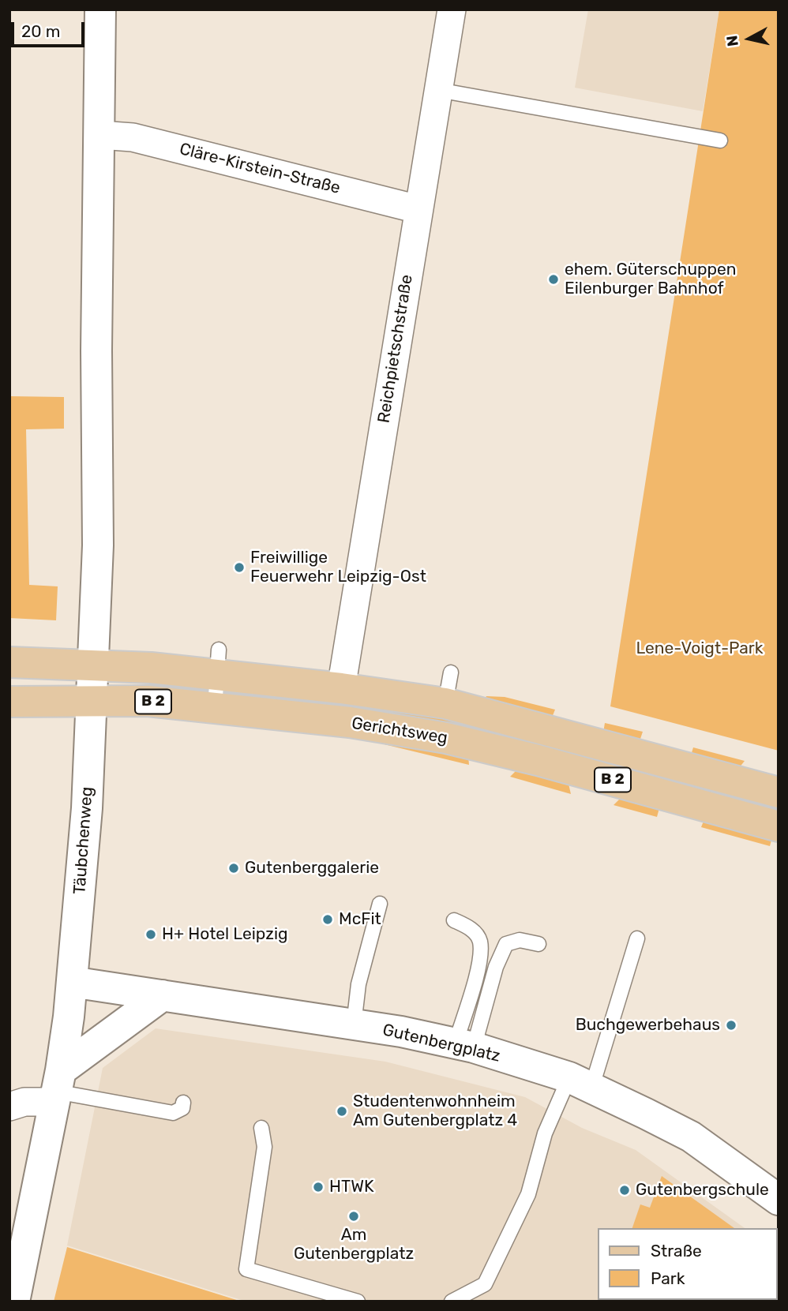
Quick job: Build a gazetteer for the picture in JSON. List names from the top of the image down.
{
  "streets": {
    "main road": ["B 2", "Gerichtsweg"],
    "street": [
      "Cläre-Kirstein-Straße",
      "Reichpietschstraße",
      "Täubchenweg",
      "Gutenbergplatz"
    ]
  },
  "crossings": [
    ["Cläre-Kirstein-Straße", "Reichpietschstraße"],
    ["Cläre-Kirstein-Straße", "Täubchenweg"],
    ["Reichpietschstraße", "Gerichtsweg"],
    ["Gerichtsweg", "Täubchenweg"],
    ["Täubchenweg", "Gutenbergplatz"]
  ],
  "parks": ["Lene-Voigt-Park"],
  "places": [
    "ehem. Güterschuppen Eilenburger Bahnhof",
    "Freiwillige Feuerwehr Leipzig-Ost",
    "Gutenberggalerie",
    "McFit",
    "H+ Hotel Leipzig",
    "Buchgewerbehaus",
    "Studentenwohnheim Am Gutenbergplatz 4",
    "HTWK",
    "Gutenbergschule",
    "Am Gutenbergplatz"
  ],
  "legend": ["Straße", "Park"],
  "scale_bar": "20 m",
  "north": "left"
}
